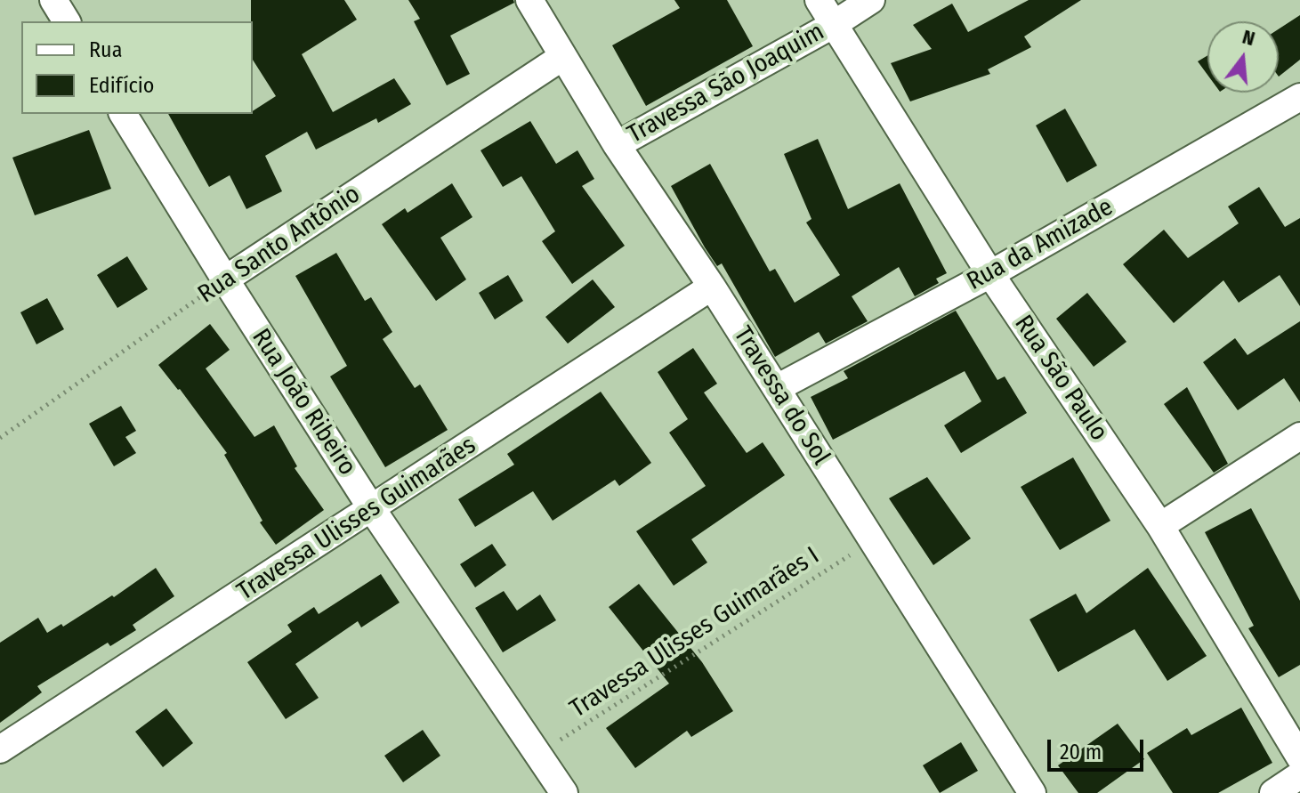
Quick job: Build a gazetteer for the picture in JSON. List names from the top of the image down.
{
  "streets": {
    "street": [
      "Travessa São Joaquim",
      "Rua Santo Antônio",
      "Rua da Amizade",
      "Rua São Paulo",
      "Travessa do Sol",
      "Rua João Ribeiro",
      "Travessa Ulisses Guimarães"
    ],
    "path": ["Travessa Ulisses Guimarães I"]
  },
  "crossings": [
    ["Travessa São Joaquim", "Rua São Paulo"],
    ["Travessa São Joaquim", "Travessa do Sol"],
    ["Rua Santo Antônio", "Travessa do Sol"],
    ["Rua Santo Antônio", "Rua João Ribeiro"],
    ["Rua da Amizade", "Rua São Paulo"],
    ["Rua da Amizade", "Travessa do Sol"],
    ["Travessa do Sol", "Travessa Ulisses Guimarães"],
    ["Travessa do Sol", "Travessa Ulisses Guimarães I"],
    ["Rua João Ribeiro", "Travessa Ulisses Guimarães"],
    ["Rua João Ribeiro", "Travessa Ulisses Guimarães I"]
  ],
  "legend": ["Rua", "Edifício"],
  "scale_bar": "20 m",
  "north": "top"
}
